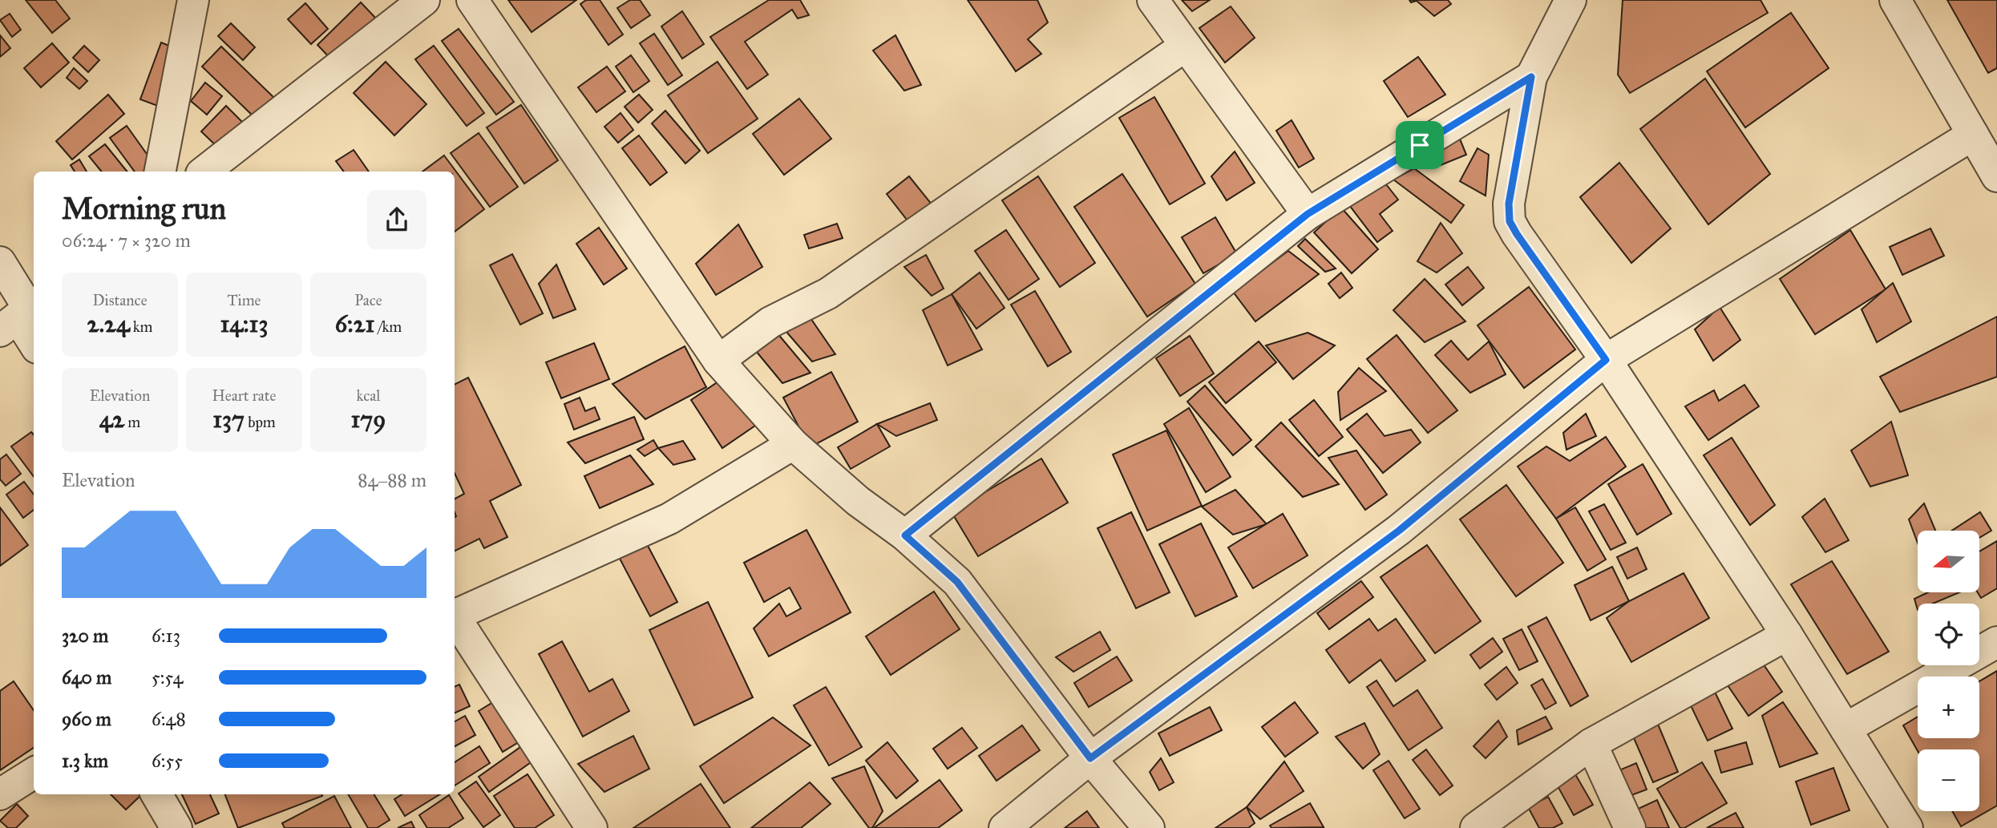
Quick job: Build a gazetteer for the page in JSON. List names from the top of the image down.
{
  "north": "left",
  "page": {
    "heading": ["Morning run", "06:24 · 7 × 320 m"],
    "stats": [
      ["Distance", "2.24 km"],
      ["Time", "14:13"],
      ["Pace", "6:21 /km"],
      ["Elevation", "42 m"],
      ["Heart rate", "137 bpm"],
      ["kcal", "179"]
    ],
    "chart": ["Elevation", "84–88 m"],
    "map_buttons": ["+", "−"],
    "list": [
      {
        "name": "320 m",
        "note": "6:13"
      },
      {
        "name": "640 m",
        "note": "5:54"
      },
      {
        "name": "960 m",
        "note": "6:48"
      },
      {
        "name": "1.3 km",
        "note": "6:55"
      }
    ]
  }
}
